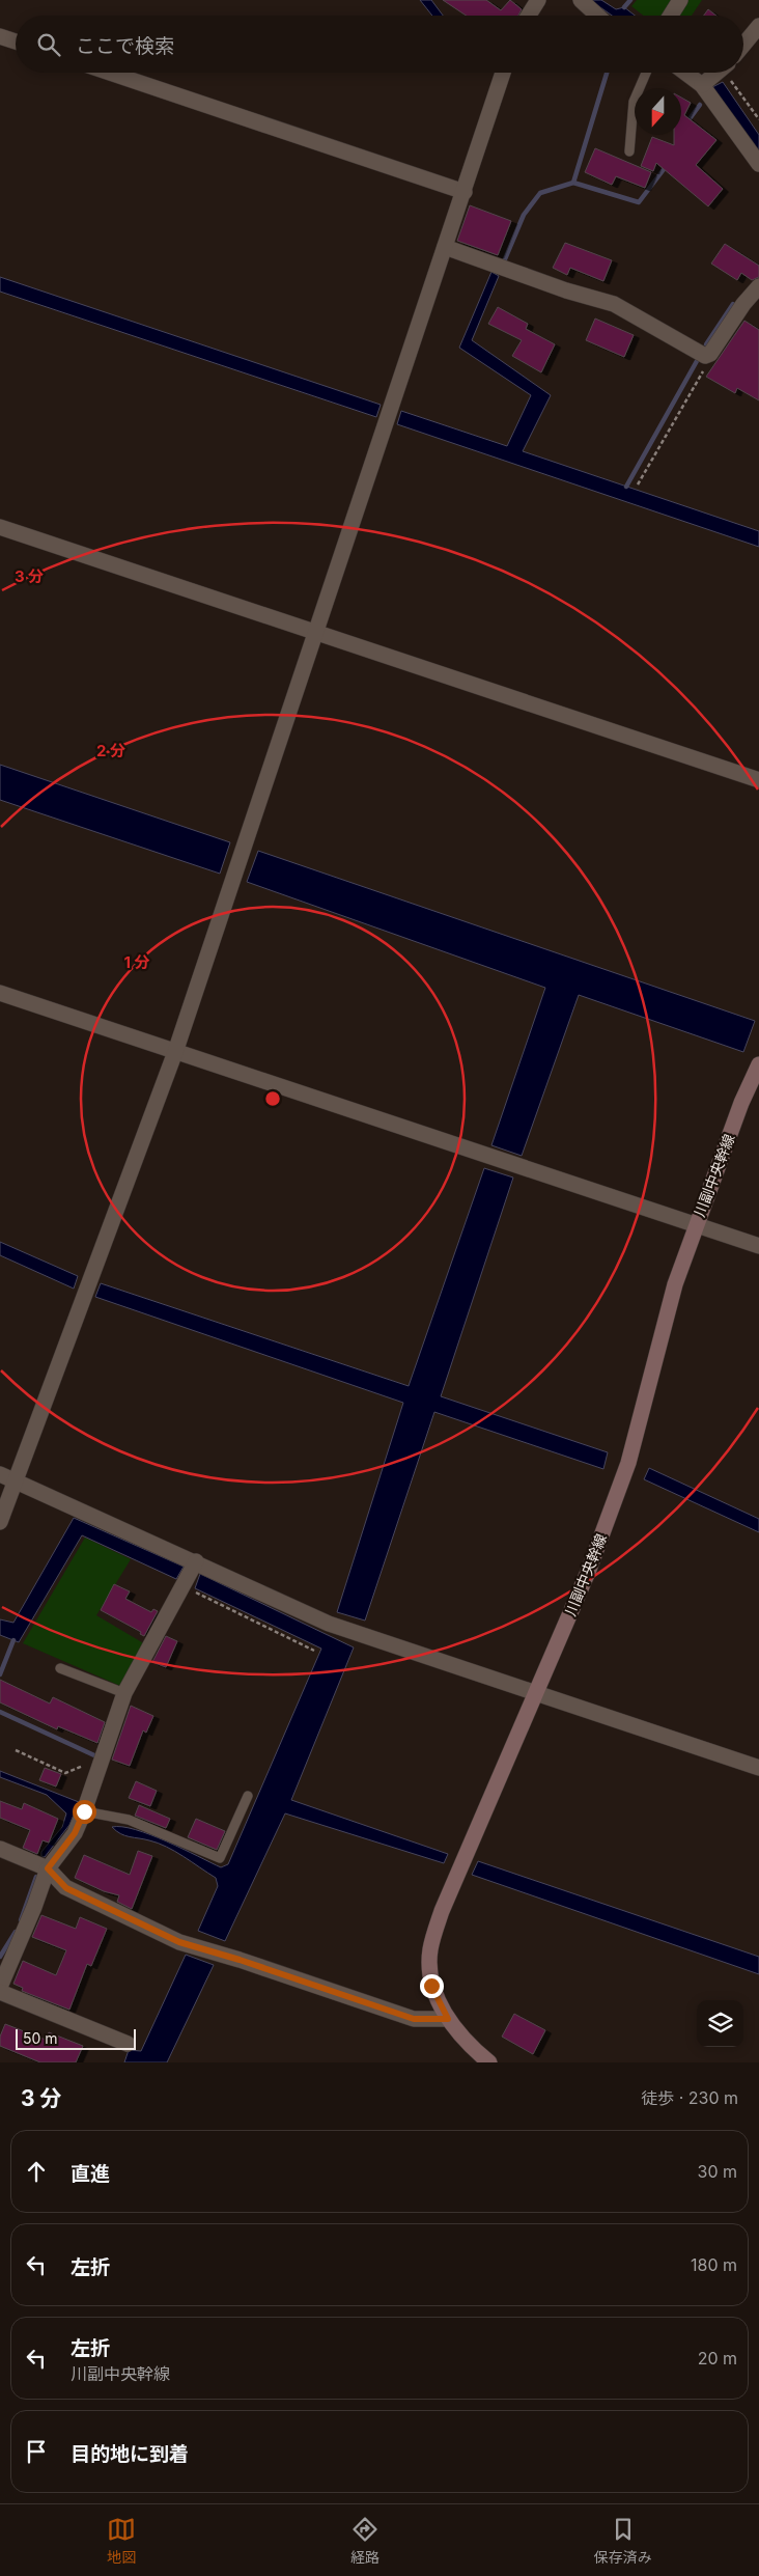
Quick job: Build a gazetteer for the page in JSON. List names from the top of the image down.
{
  "streets": {
    "street": ["川副中央幹線"]
  },
  "scale_bar": "50 m",
  "north": "bottom",
  "page": {
    "search": "ここで検索",
    "scale": "50 m",
    "heading": ["3 分", "徒歩 · 230 m"],
    "list": [
      ["直進", "30 m"],
      ["左折", "180 m"],
      ["左折", "川副中央幹線", "20 m"],
      "目的地に到着"
    ],
    "nav": ["地図", "経路", "保存済み"]
  },
  "rings": ["3 分", "2 分", "1 分"]
}
